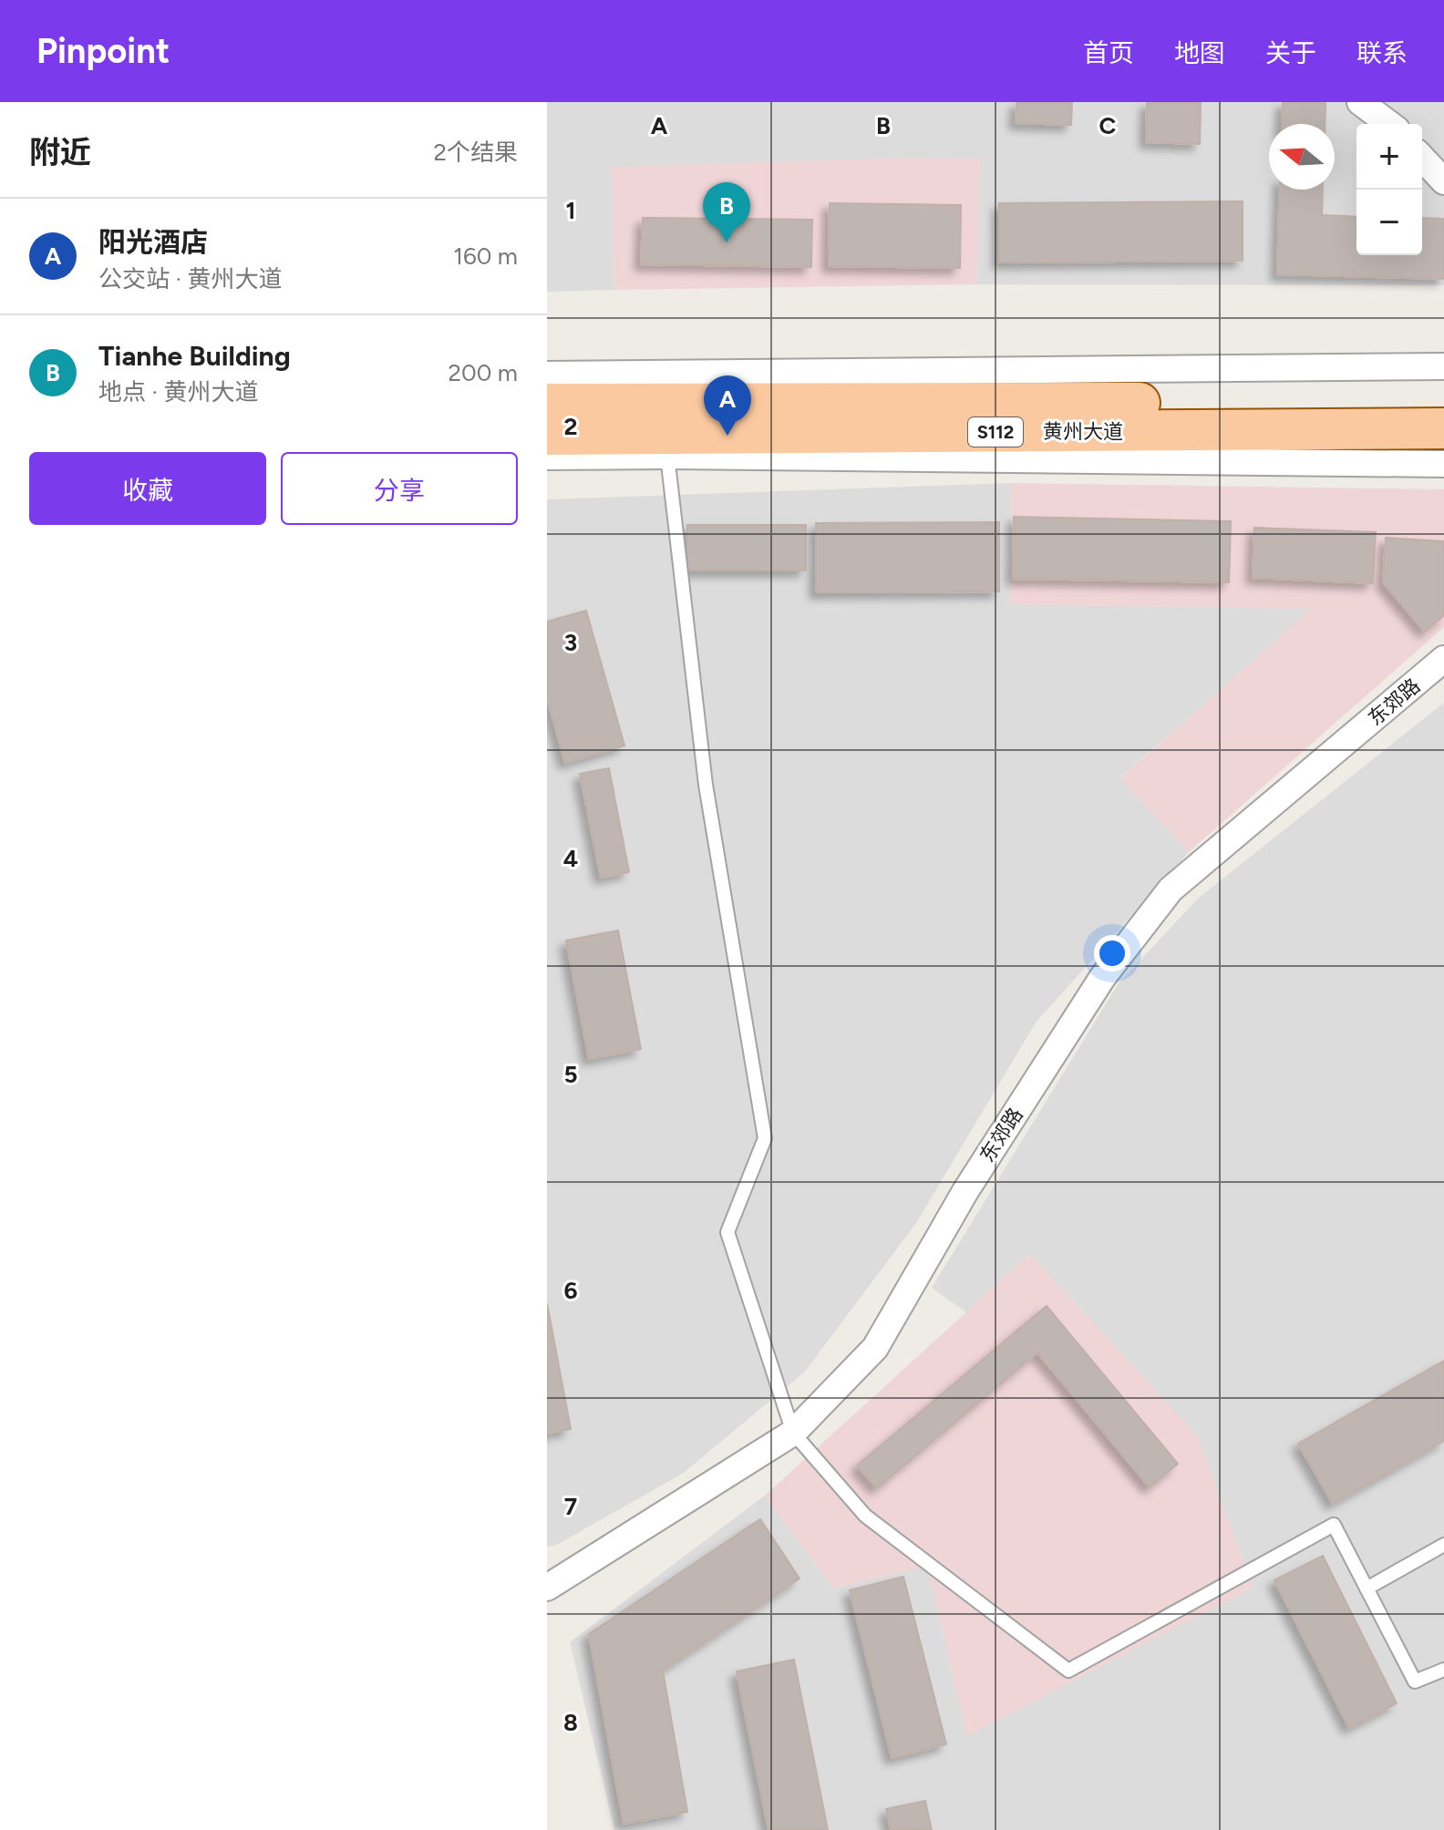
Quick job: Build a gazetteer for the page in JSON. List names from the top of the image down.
{
  "streets": {
    "main road": ["黄州大道", "S112"],
    "street": ["东郊路"]
  },
  "north": "left",
  "page": {
    "header": "Pinpoint",
    "nav": [
      "首页",
      "地图",
      "关于",
      "联系"
    ],
    "heading": ["附近", "2个结果"],
    "map_buttons": ["+", "−"],
    "pins": ["B", "A"],
    "list": [
      {
        "mark": "A",
        "name": "阳光酒店",
        "note": "公交站 · 黄州大道",
        "value": "160 m"
      },
      {
        "mark": "B",
        "name": "Tianhe Building",
        "note": "地点 · 黄州大道",
        "value": "200 m"
      }
    ],
    "buttons": ["收藏", "分享"]
  },
  "grid": {
    "columns": ["A", "B", "C"],
    "rows": [
      "1",
      "2",
      "3",
      "4",
      "5",
      "6",
      "7",
      "8"
    ]
  }
}
